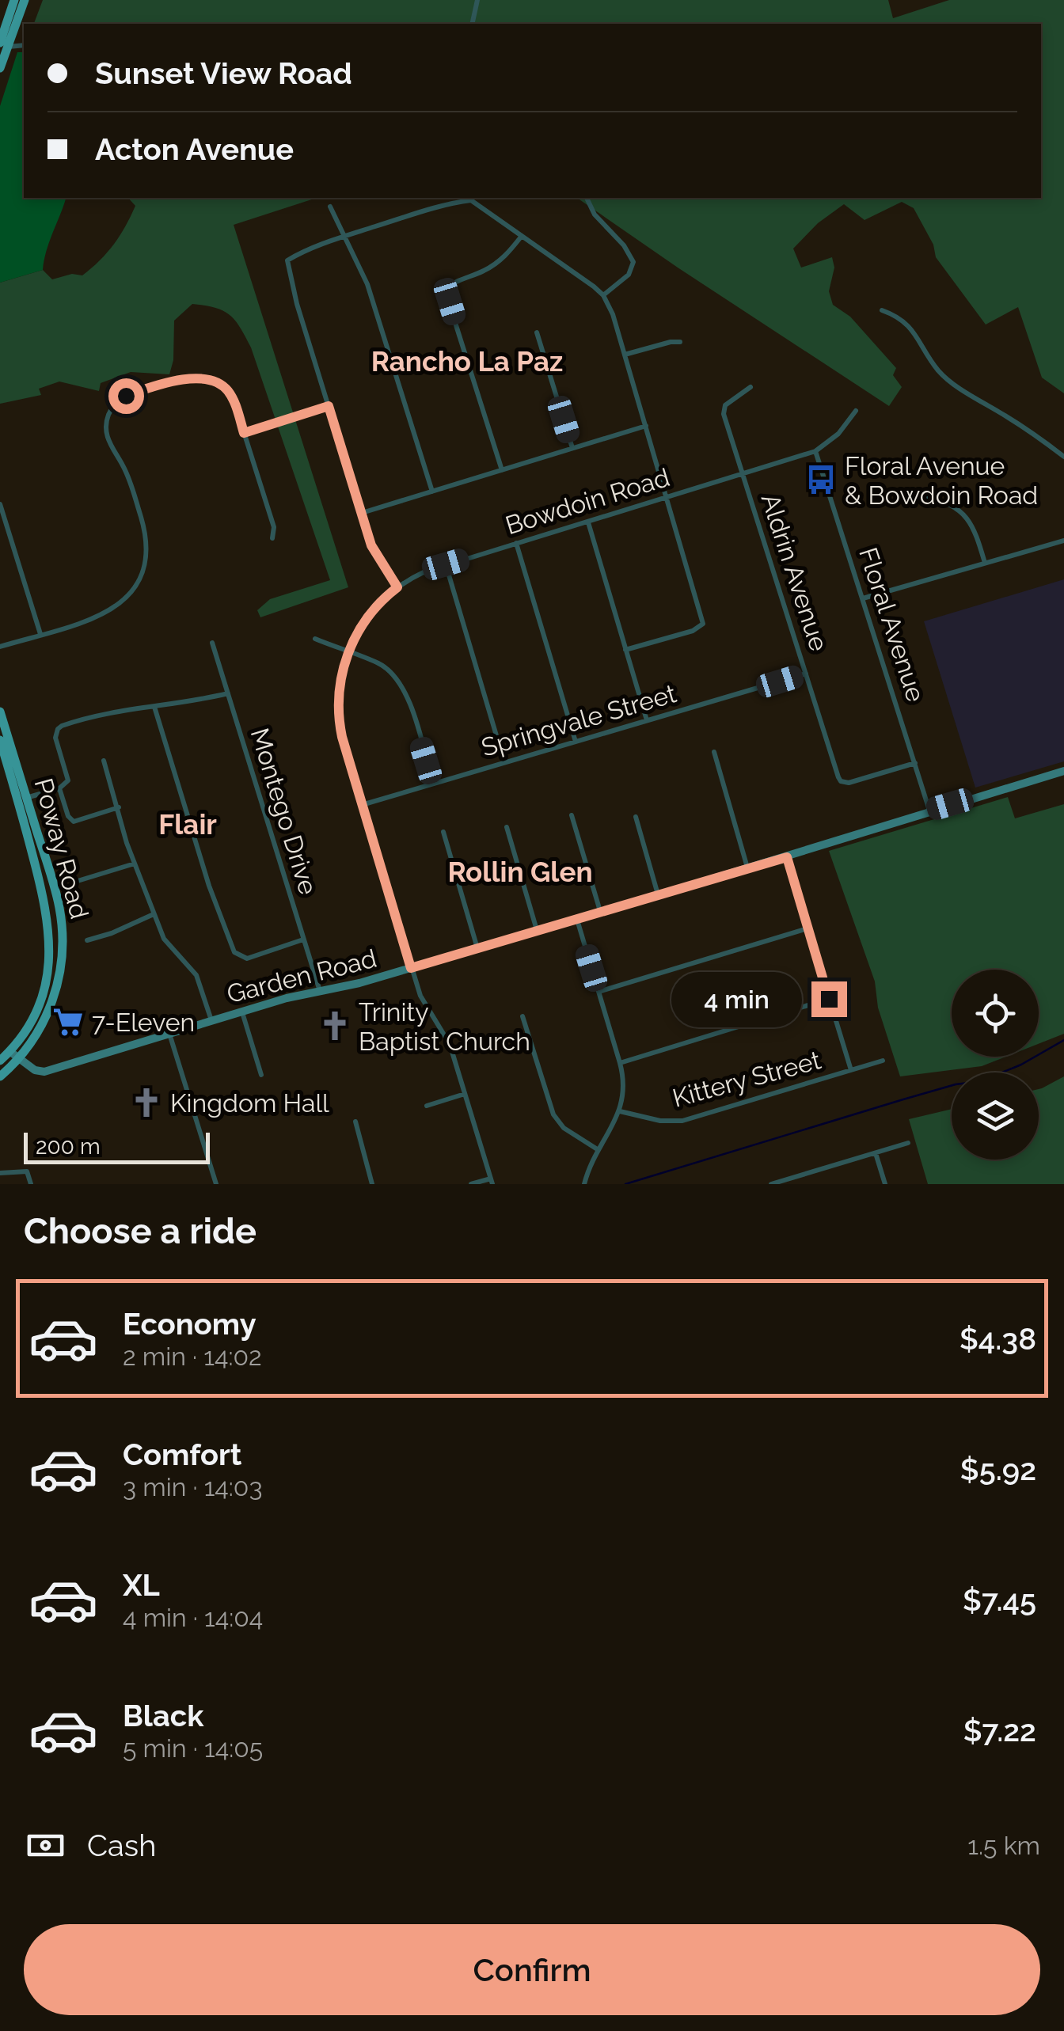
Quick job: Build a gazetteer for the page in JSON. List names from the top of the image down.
{
  "streets": {
    "main road": ["Poway Road"],
    "street": [
      "Bowdoin Road",
      "Aldrin Avenue",
      "Floral Avenue",
      "Springvale Street",
      "Montego Drive",
      "Garden Road",
      "Kittery Street"
    ]
  },
  "crossings": [
    ["Bowdoin Road", "Aldrin Avenue"],
    ["Bowdoin Road", "Floral Avenue"],
    ["Bowdoin Road", "Springvale Street"],
    ["Bowdoin Road", "Garden Road"],
    ["Aldrin Avenue", "Floral Avenue"],
    ["Aldrin Avenue", "Springvale Street"],
    ["Floral Avenue", "Garden Road"],
    ["Montego Drive", "Garden Road"],
    ["Poway Road", "Garden Road"]
  ],
  "districts": ["Rancho La Paz", "Flair", "Rollin Glen"],
  "places": {
    "bus stop": ["Floral Avenue & Bowdoin Road"],
    "supermarket": ["7-Eleven"],
    "church": ["Trinity Baptist Church", "Kingdom Hall"]
  },
  "scale_bar": "200 m",
  "page": {
    "banner": ["Sunset View Road", "Acton Avenue"],
    "bubble": "4 min",
    "scale": "200 m",
    "heading": "Choose a ride",
    "list": [
      {
        "name": "Economy",
        "note": "2 min · 14:02",
        "value": "$4.38"
      },
      {
        "name": "Comfort",
        "note": "3 min · 14:03",
        "value": "$5.92"
      },
      {
        "name": "XL",
        "note": "4 min · 14:04",
        "value": "$7.45"
      },
      {
        "name": "Black",
        "note": "5 min · 14:05",
        "value": "$7.22"
      }
    ],
    "pay": ["Cash", "1.5 km"],
    "buttons": "Confirm"
  }
}
